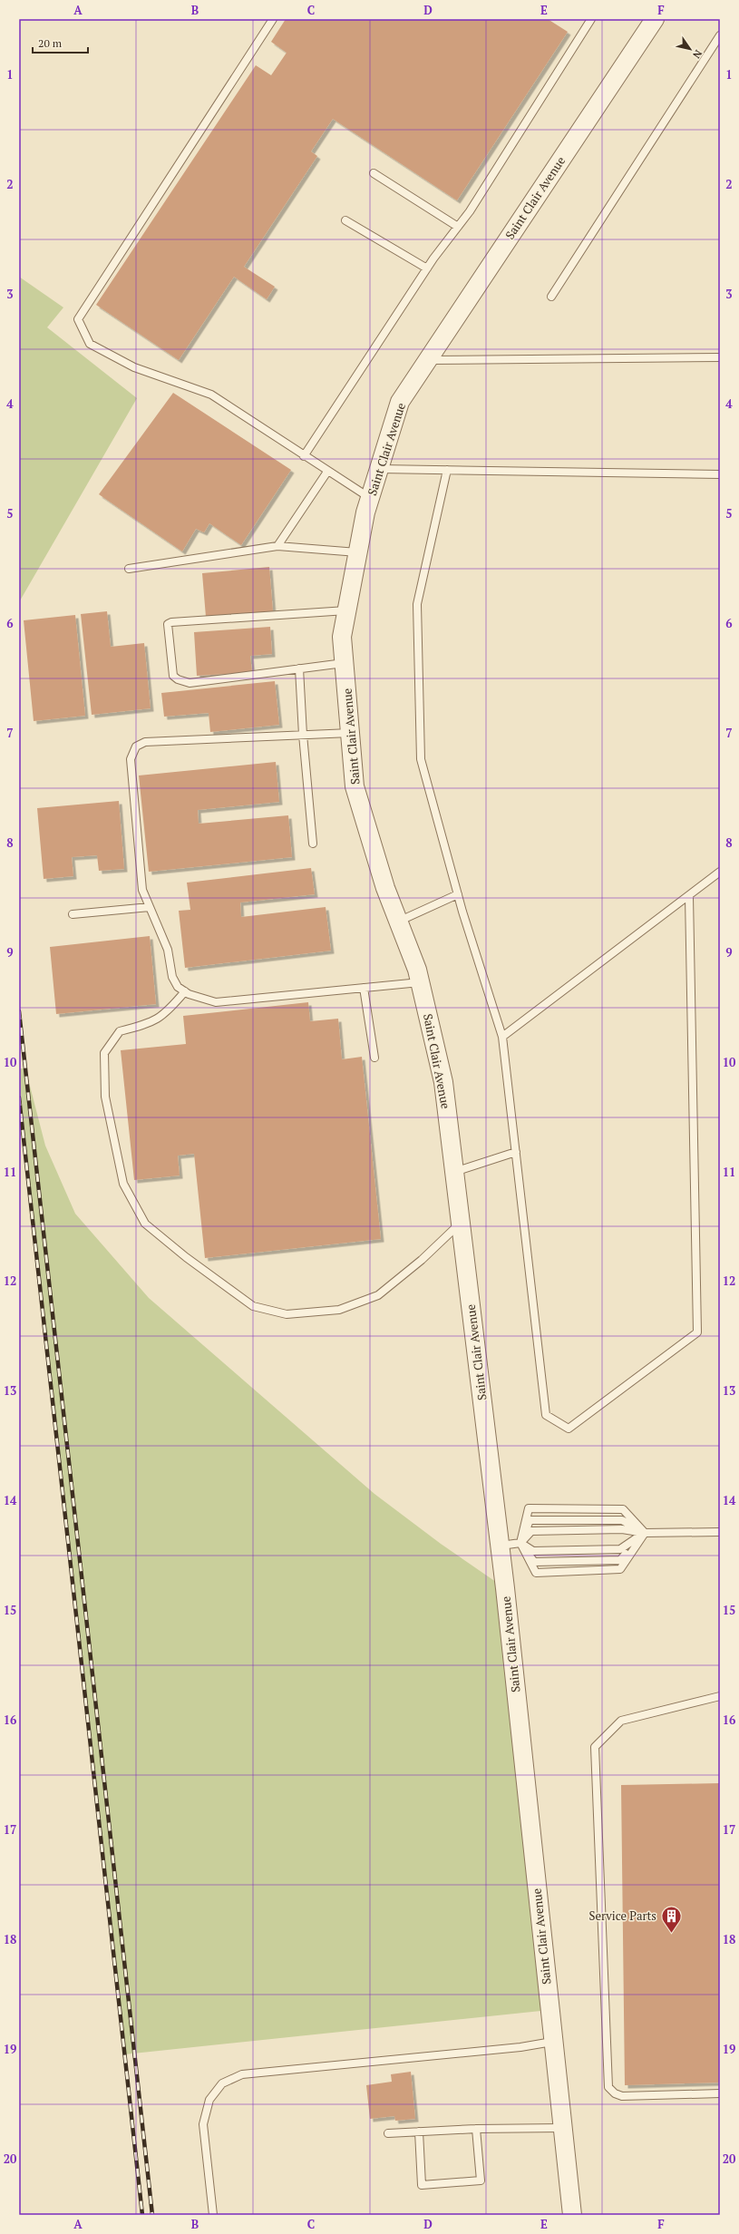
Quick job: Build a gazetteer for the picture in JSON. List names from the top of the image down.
{
  "streets": {
    "street": ["Saint Clair Avenue"]
  },
  "places": {
    "building": ["Service Parts"]
  },
  "scale_bar": "20 m",
  "north": "bottom right",
  "grid": {
    "columns": [
      "A",
      "B",
      "C",
      "D",
      "E",
      "F"
    ],
    "rows": [
      "1",
      "2",
      "3",
      "4",
      "5",
      "6",
      "7",
      "8",
      "9",
      "10",
      "11",
      "12",
      "13",
      "14",
      "15",
      "16",
      "17",
      "18",
      "19",
      "20"
    ]
  }
}
